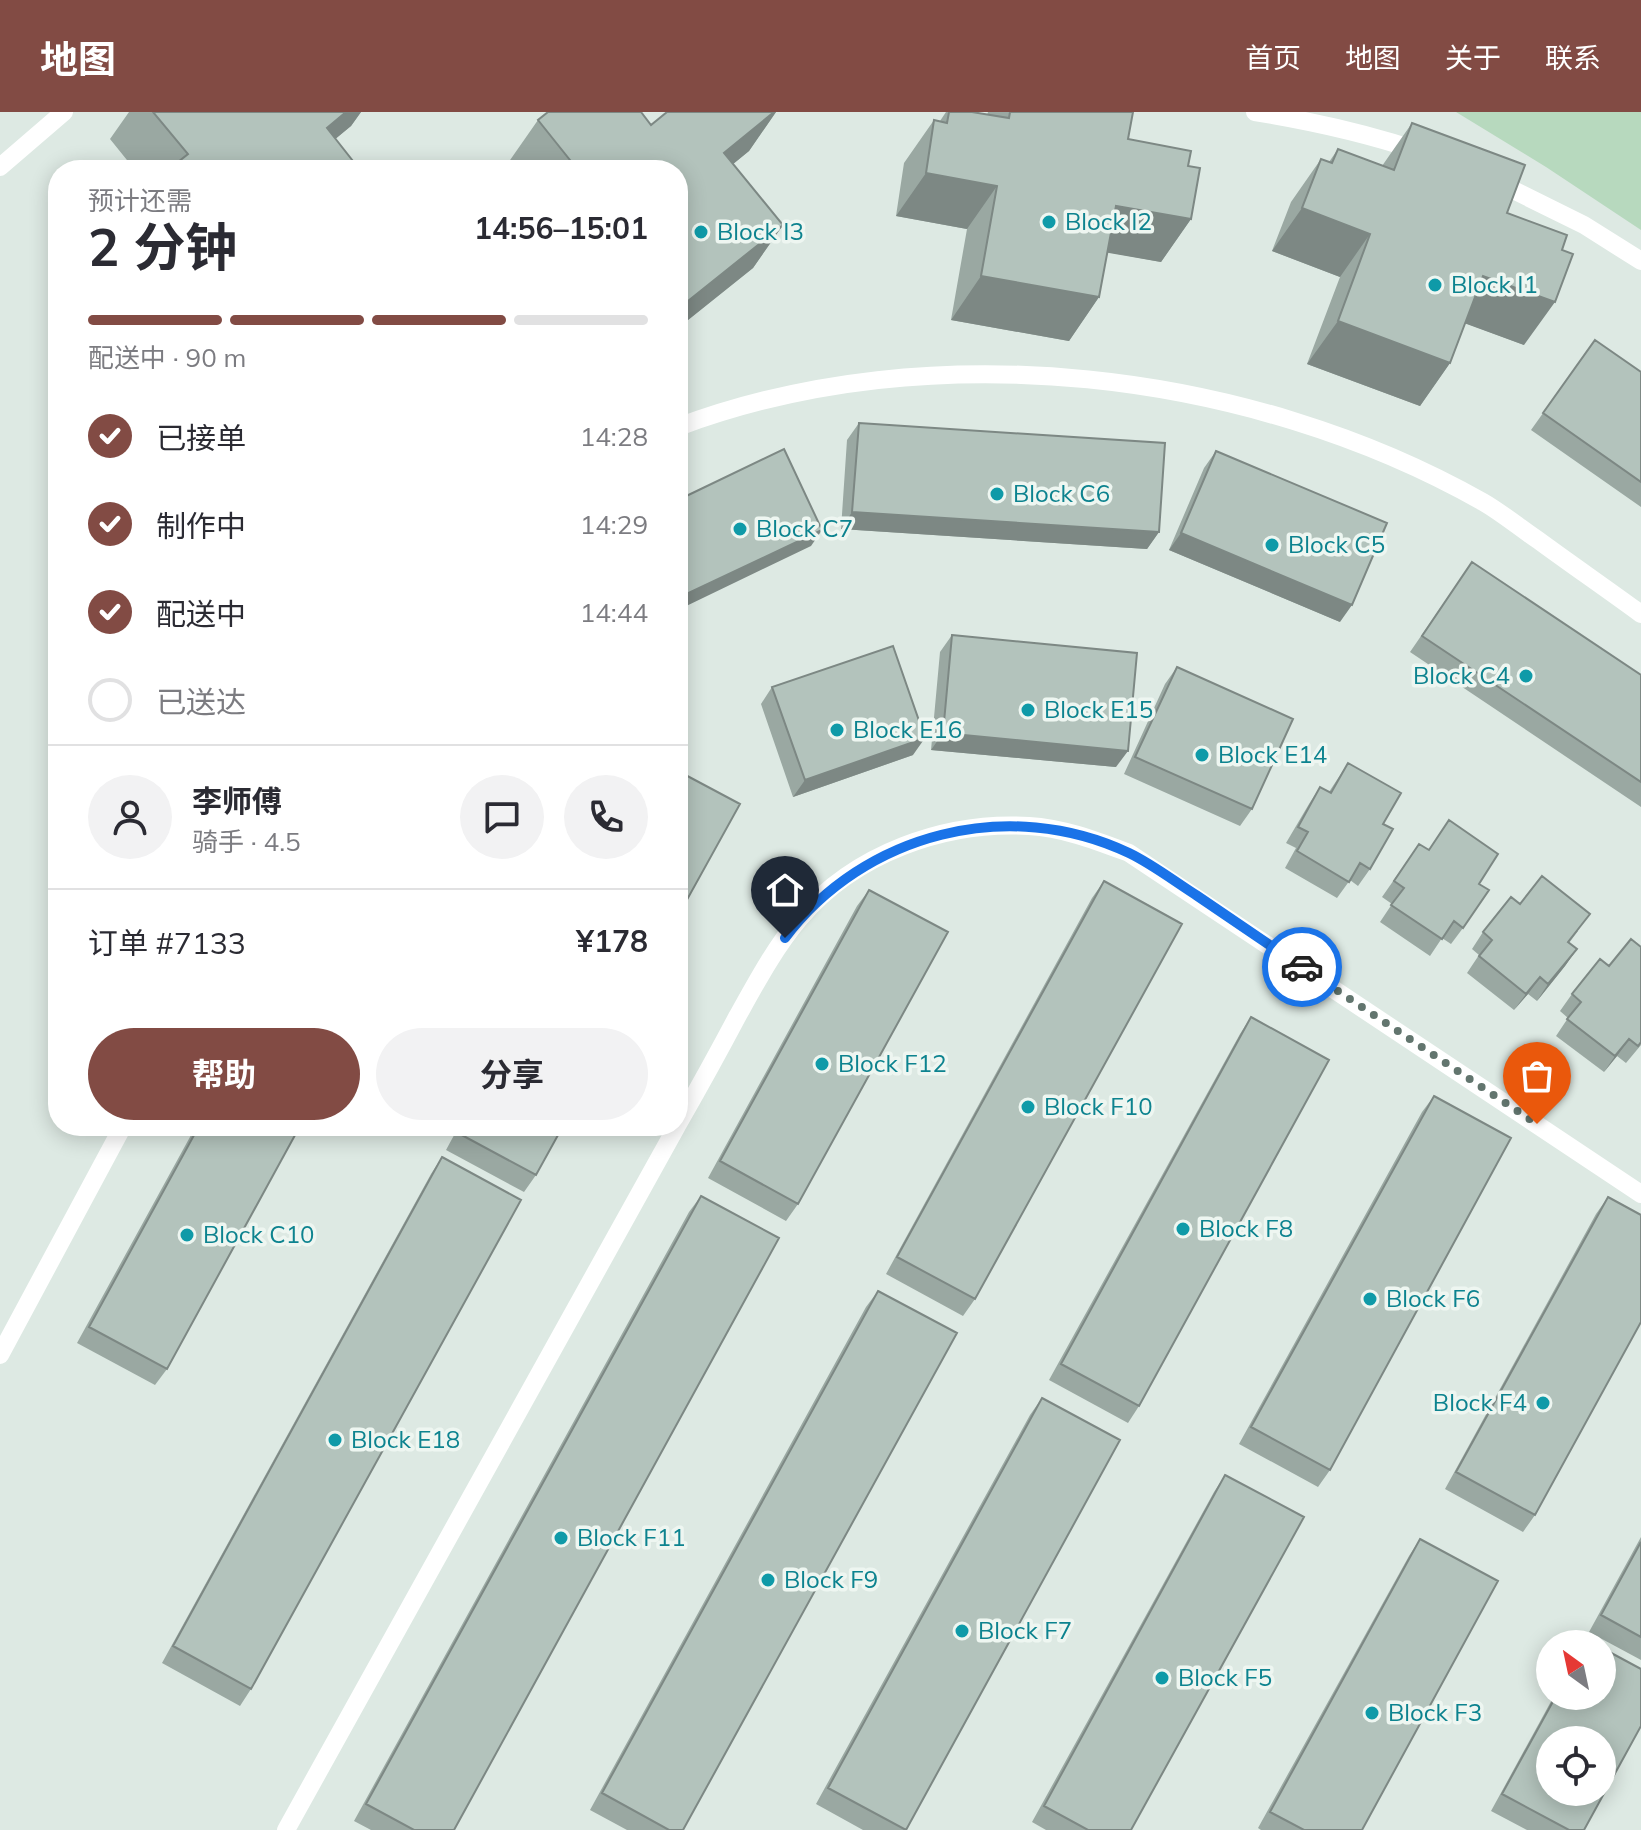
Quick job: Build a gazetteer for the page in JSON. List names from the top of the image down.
{
  "places": [
    "Block I2",
    "Block I3",
    "Block I1",
    "Block C6",
    "Block C7",
    "Block C5",
    "Block C4",
    "Block E15",
    "Block E16",
    "Block E14",
    "Block F12",
    "Block F10",
    "Block F8",
    "Block C10",
    "Block F6",
    "Block F4",
    "Block E18",
    "Block F11",
    "Block F9",
    "Block F7",
    "Block F5",
    "Block F3"
  ],
  "north": "top left",
  "page": {
    "header": "地图",
    "nav": [
      "首页",
      "地图",
      "关于",
      "联系"
    ],
    "heading": ["2 分钟", "预计还需", "14:56–15:01"],
    "panel": [
      "李师傅",
      "骑手 · 4.5",
      "订单 #7133",
      "¥178"
    ],
    "bar": "配送中 · 90 m",
    "list": [
      ["已接单", "14:28"],
      ["制作中", "14:29"],
      ["配送中", "14:44"],
      "已送达"
    ],
    "buttons": ["帮助", "分享"]
  }
}
